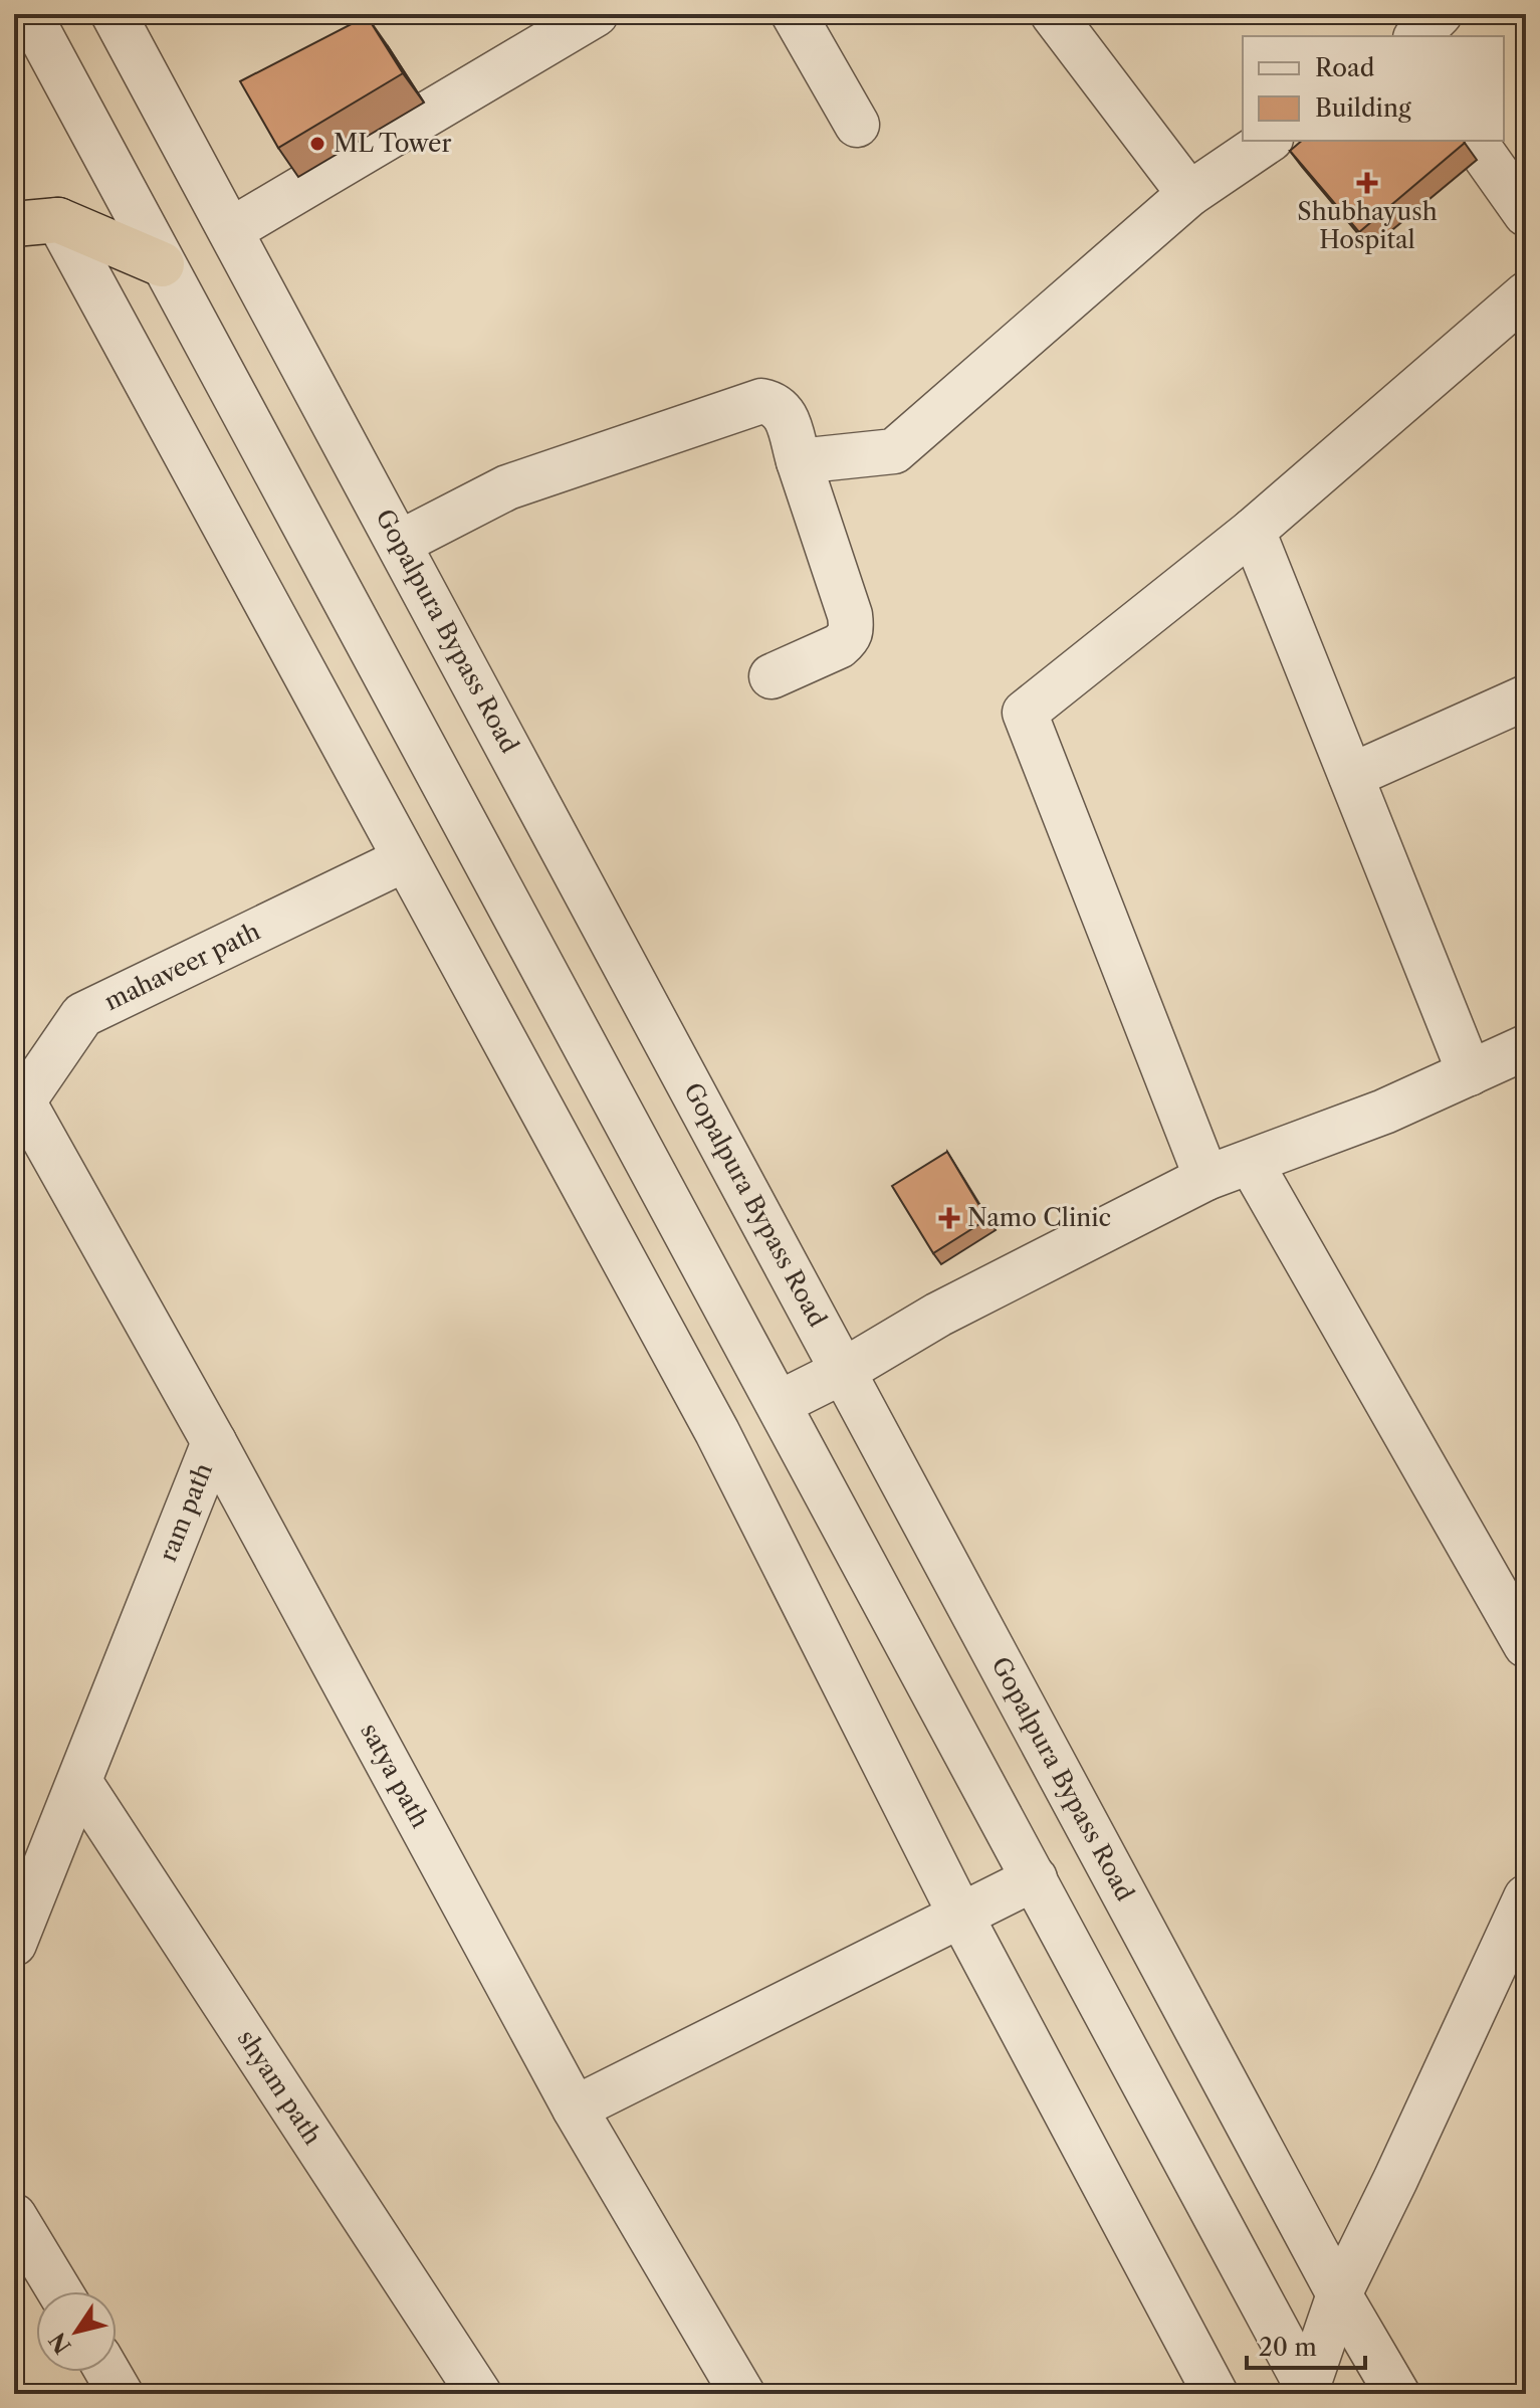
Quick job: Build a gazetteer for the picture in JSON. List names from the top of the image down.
{
  "streets": {
    "street": [
      "Gopalpura Bypass Road",
      "mahaveer path",
      "ram path",
      "satya path",
      "shyam path"
    ]
  },
  "crossings": [
    ["mahaveer path", "ram path"],
    ["ram path", "satya path"],
    ["ram path", "shyam path"]
  ],
  "places": {
    "other": ["ML Tower"],
    "health": ["Shubhayush Hospital", "Namo Clinic"]
  },
  "legend": ["Road", "Building"],
  "scale_bar": "20 m",
  "north": "bottom left"
}
